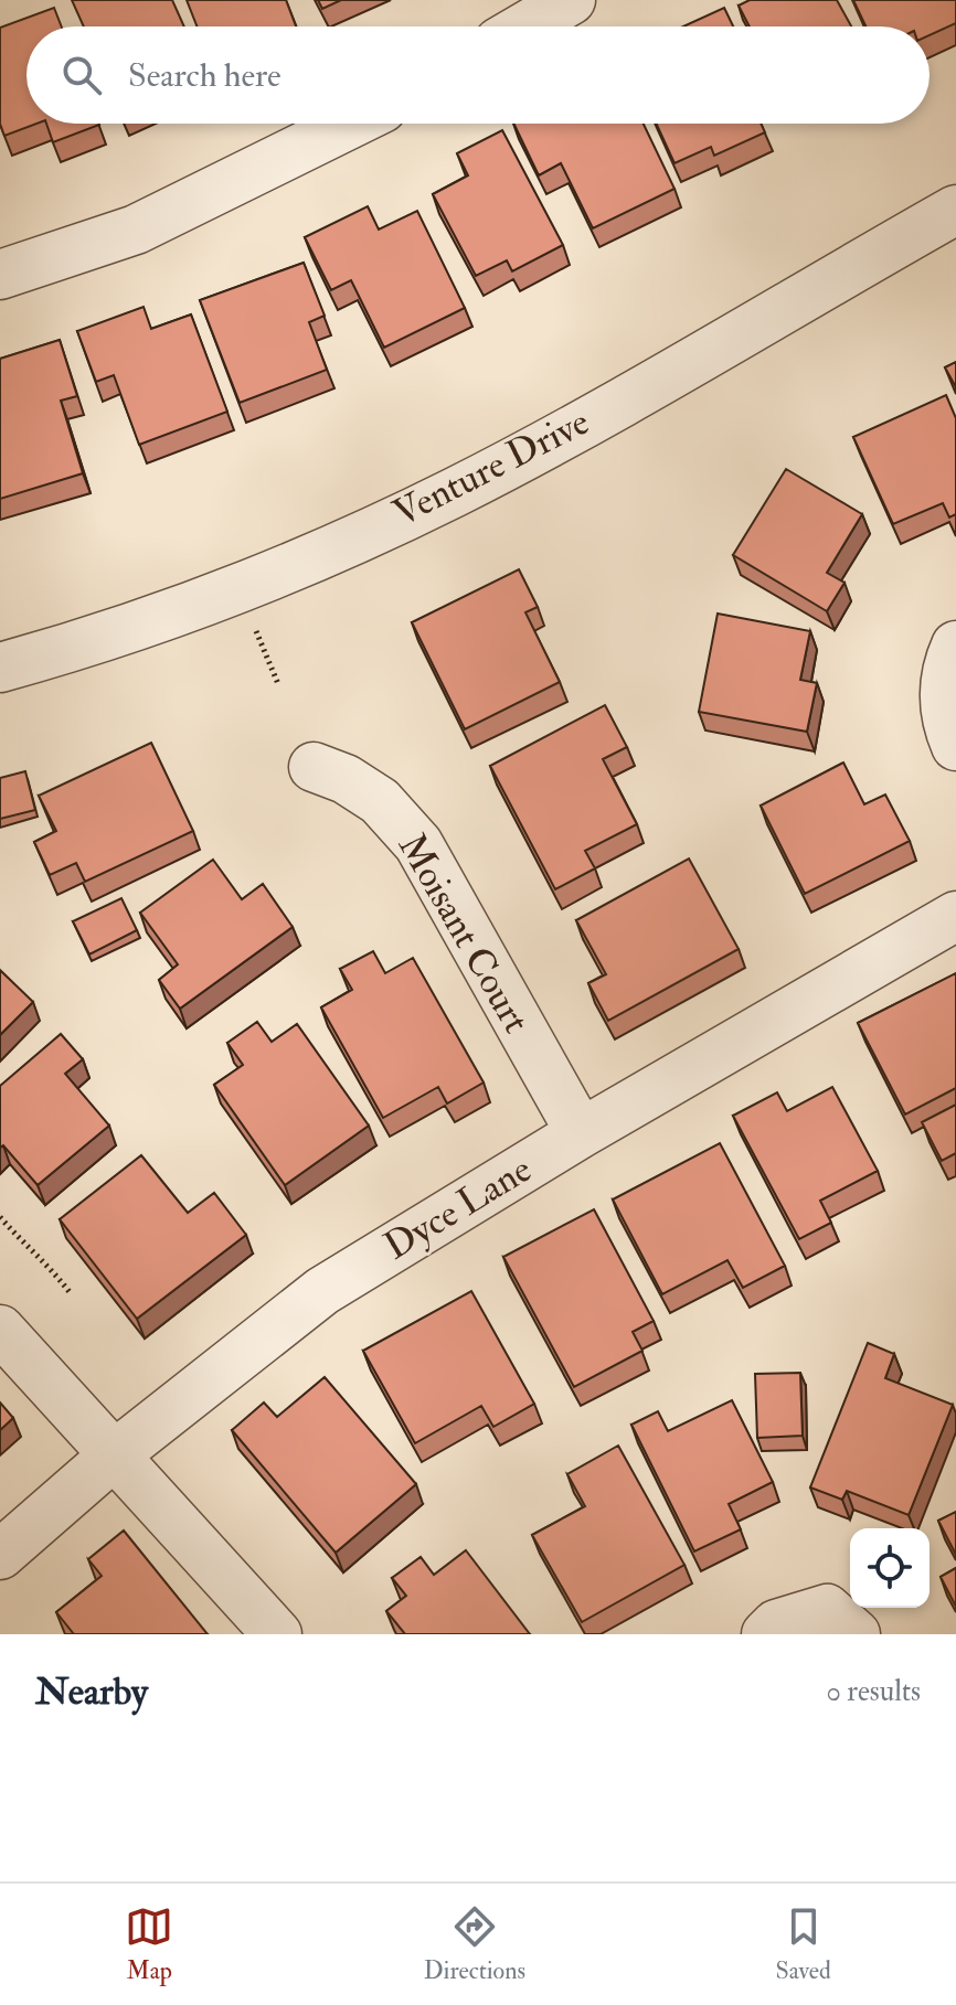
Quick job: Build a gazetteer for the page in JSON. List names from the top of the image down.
{
  "streets": {
    "street": ["Venture Drive", "Moisant Court", "Dyce Lane"]
  },
  "crossings": [
    ["Moisant Court", "Dyce Lane"]
  ],
  "page": {
    "search": "Search here",
    "heading": ["Nearby", "0 results"],
    "nav": ["Map", "Directions", "Saved"]
  }
}
